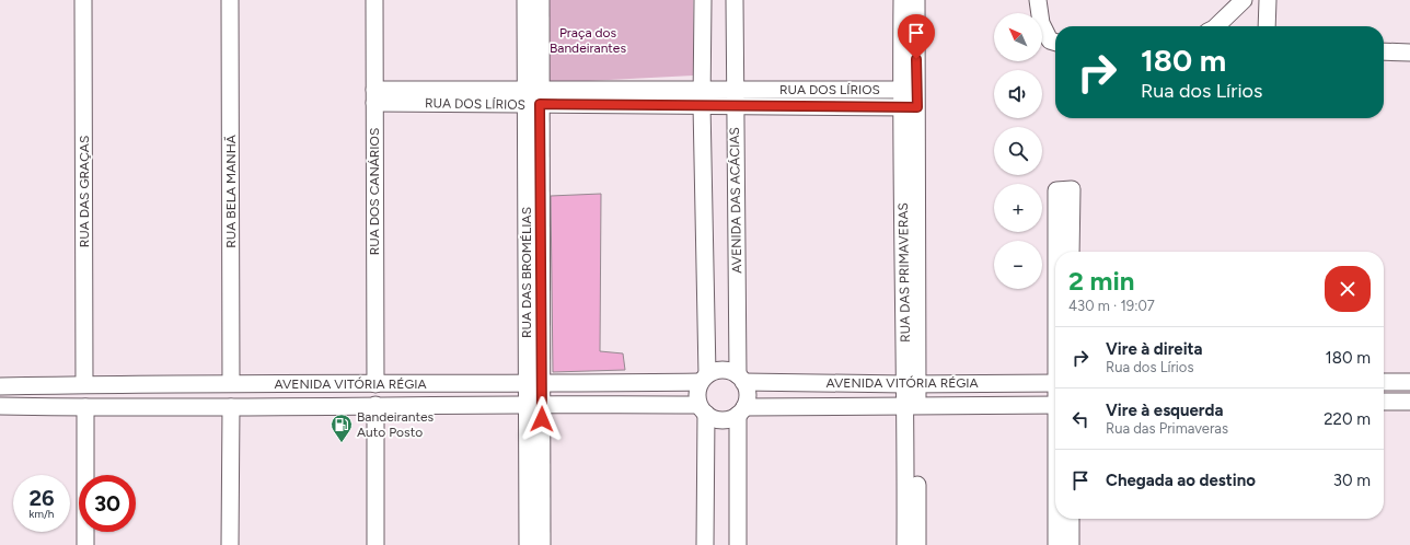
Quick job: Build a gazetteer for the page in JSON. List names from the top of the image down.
{
  "streets": {
    "street": [
      "RUA DOS LÍRIOS",
      "RUA DAS GRAÇAS",
      "RUA BELA MANHÃ",
      "RUA DOS CANÁRIOS",
      "AVENIDA DAS ACÁCIAS",
      "RUA DAS BROMÉLIAS",
      "RUA DAS PRIMAVERAS",
      "AVENIDA VITÓRIA RÉGIA"
    ]
  },
  "crossings": [
    ["RUA DOS LÍRIOS", "RUA DOS CANÁRIOS"],
    ["RUA DOS LÍRIOS", "AVENIDA DAS ACÁCIAS"],
    ["RUA DOS LÍRIOS", "RUA DAS BROMÉLIAS"],
    ["RUA DOS LÍRIOS", "RUA DAS PRIMAVERAS"],
    ["RUA DAS GRAÇAS", "AVENIDA VITÓRIA RÉGIA"],
    ["RUA BELA MANHÃ", "AVENIDA VITÓRIA RÉGIA"],
    ["RUA DOS CANÁRIOS", "AVENIDA VITÓRIA RÉGIA"],
    ["AVENIDA DAS ACÁCIAS", "AVENIDA VITÓRIA RÉGIA"],
    ["RUA DAS BROMÉLIAS", "AVENIDA VITÓRIA RÉGIA"],
    ["RUA DAS PRIMAVERAS", "AVENIDA VITÓRIA RÉGIA"]
  ],
  "parks": ["Praça dos Bandeirantes"],
  "places": {
    "fuel station": ["Bandeirantes Auto Posto"]
  },
  "north": "top left",
  "page": {
    "map_buttons": ["+", "−"],
    "turn": ["180 m", "Rua dos Lírios"],
    "heading": ["2 min", "430 m · 19:07"],
    "list": [
      {
        "name": "Vire à direita",
        "note": "Rua dos Lírios",
        "value": "180 m"
      },
      {
        "name": "Vire à esquerda",
        "note": "Rua das Primaveras",
        "value": "220 m"
      },
      {
        "name": "Chegada ao destino",
        "value": "30 m"
      }
    ],
    "speed": "26 km/h",
    "limit": "30"
  }
}
